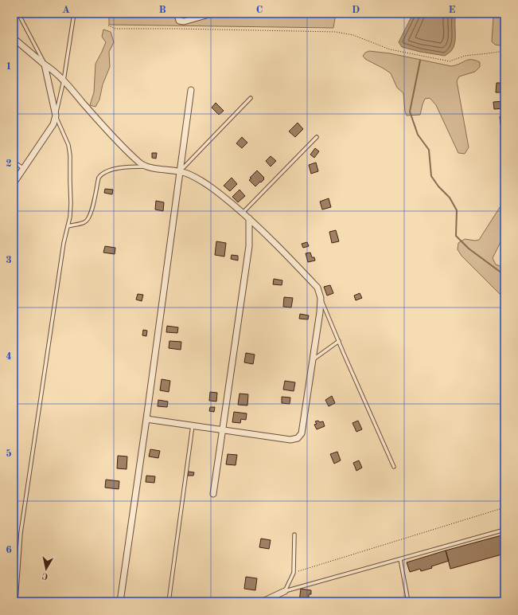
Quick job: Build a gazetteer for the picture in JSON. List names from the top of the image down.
{
  "north": "bottom",
  "grid": {
    "columns": [
      "A",
      "B",
      "C",
      "D",
      "E"
    ],
    "rows": [
      "1",
      "2",
      "3",
      "4",
      "5",
      "6"
    ]
  }
}
